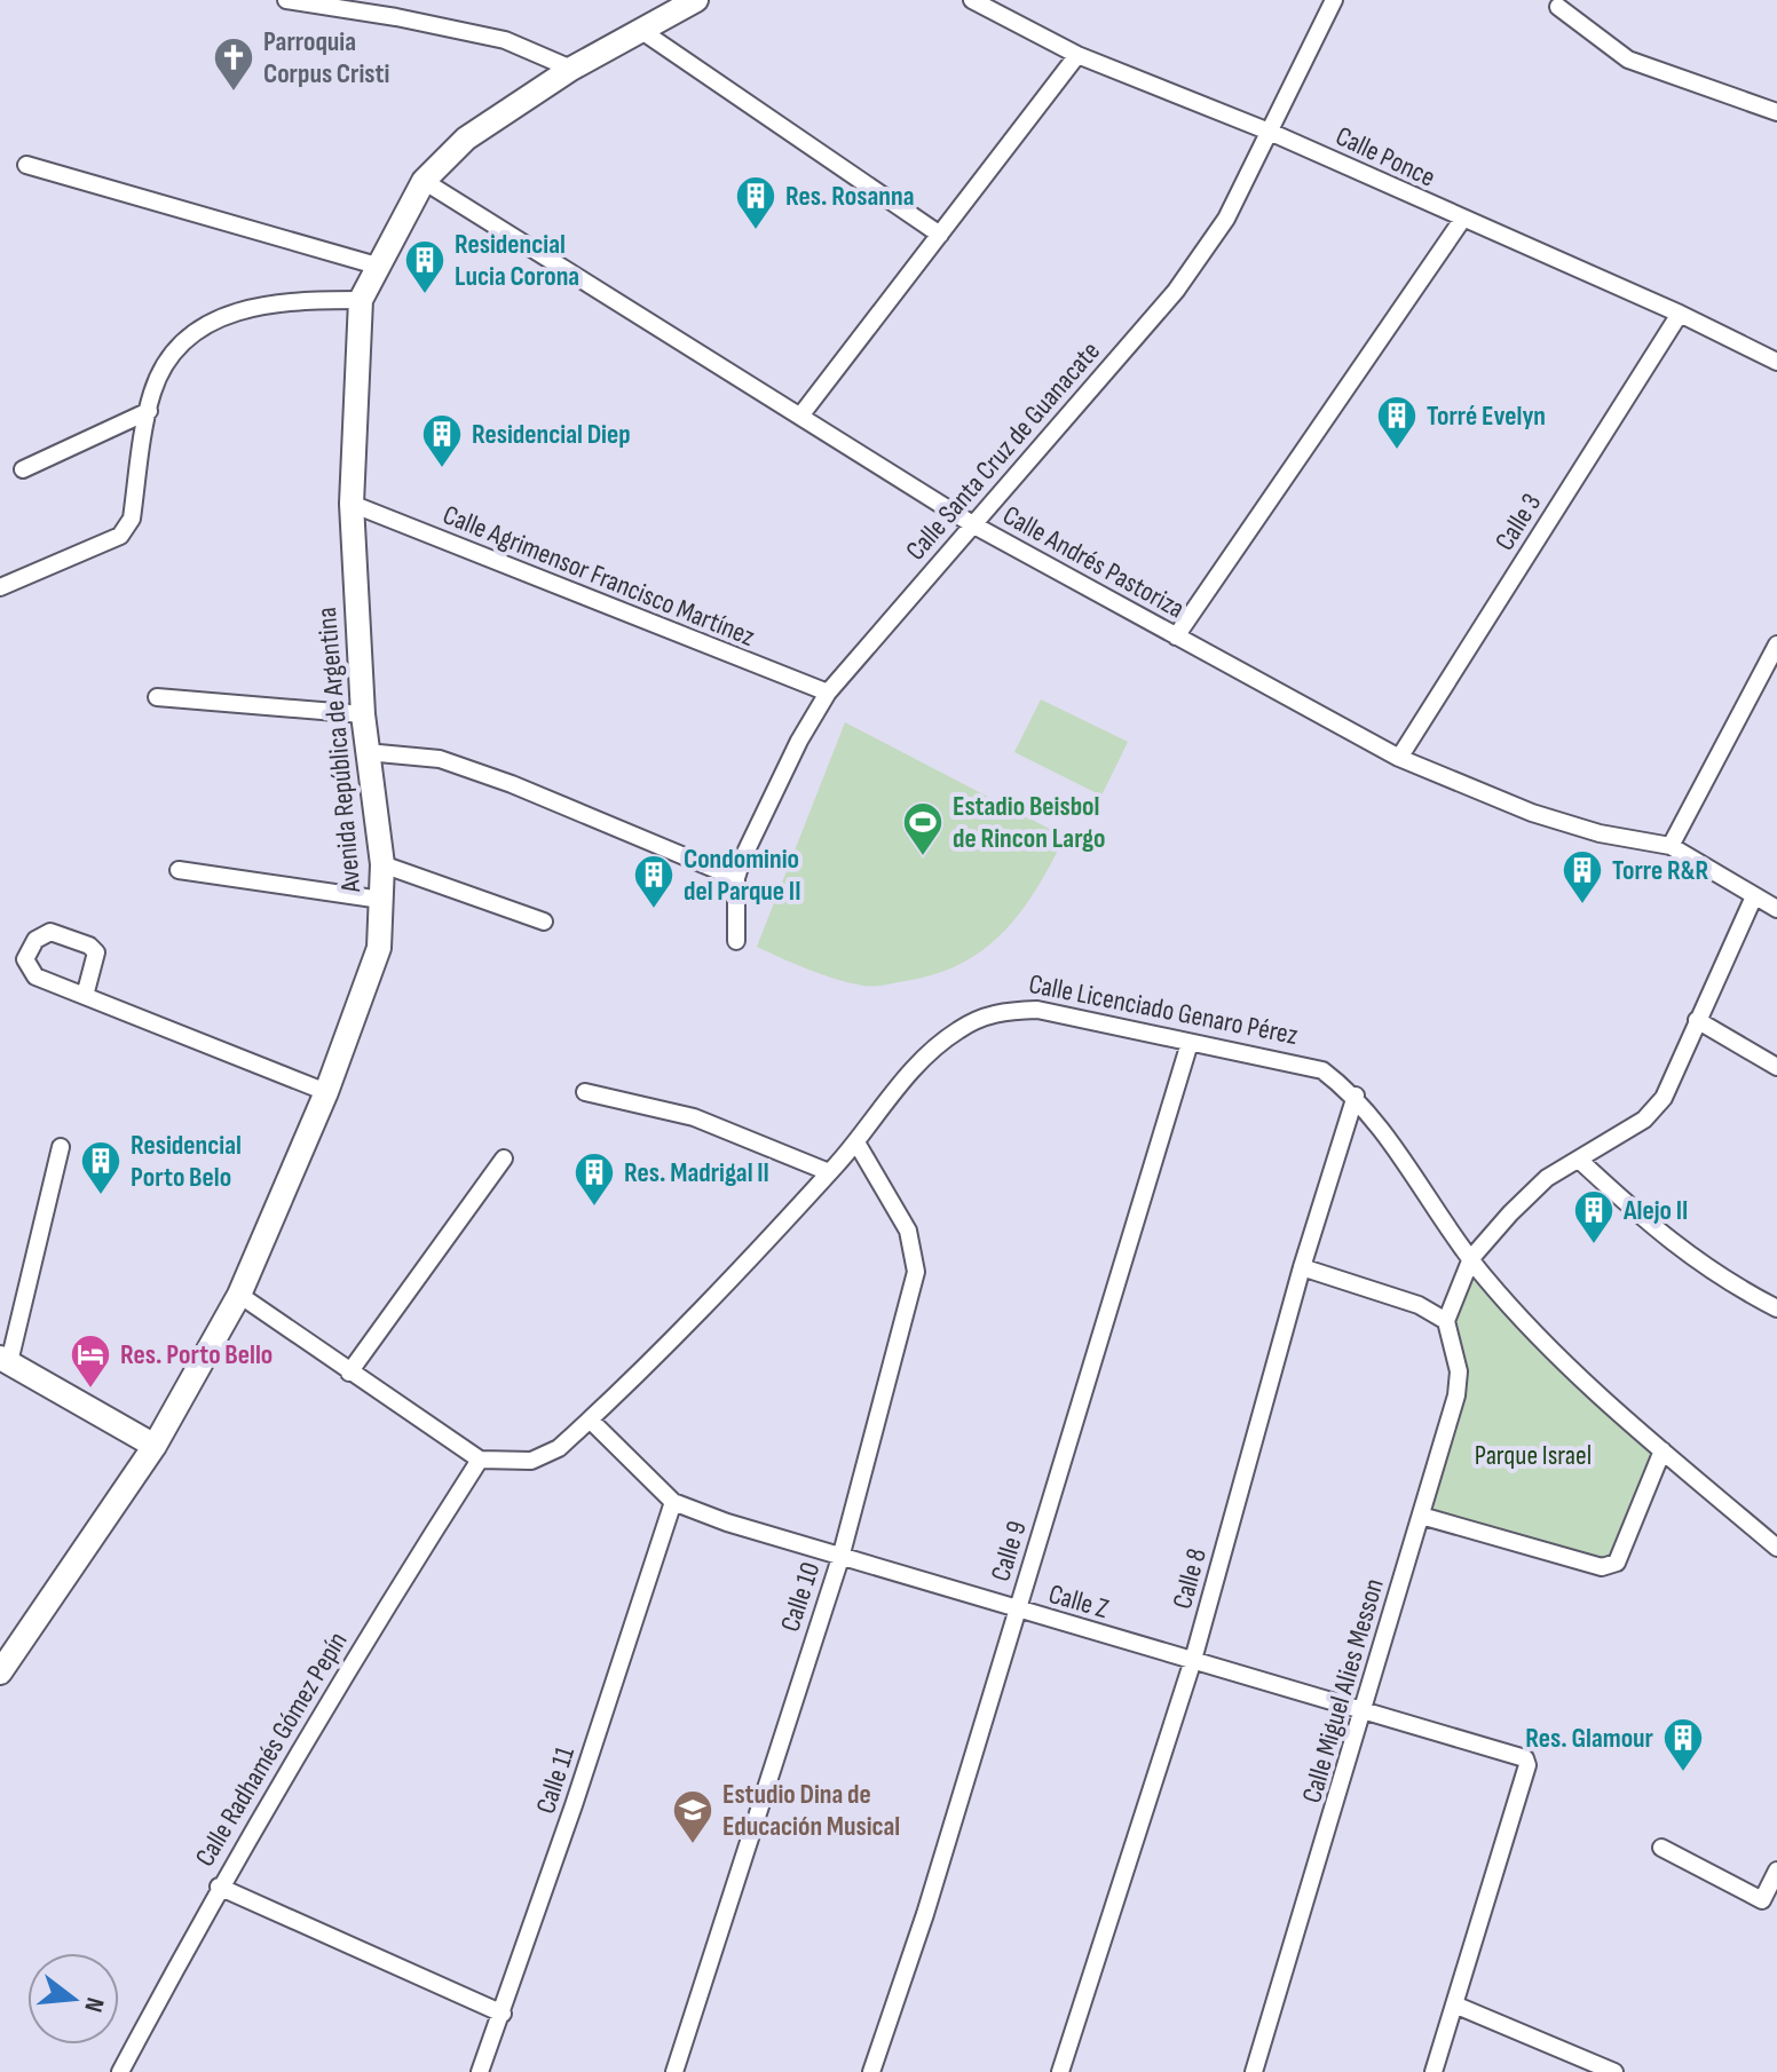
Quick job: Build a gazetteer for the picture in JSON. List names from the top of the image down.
{
  "streets": {
    "main road": ["Avenida República de Argentina"],
    "street": [
      "Calle Ponce",
      "Calle Santa Cruz de Guanacate",
      "Calle 3",
      "Calle Andrés Pastoriza",
      "Calle Agrimensor Francisco Martínez",
      "Calle Licenciado Genaro Pérez",
      "Calle 9",
      "Calle 8",
      "Calle 10",
      "Calle Z",
      "Calle Miguel Alies Messon",
      "Calle Radhamés Gómez Pepín",
      "Calle 11"
    ]
  },
  "crossings": [
    ["Calle Ponce", "Calle Santa Cruz de Guanacate"],
    ["Calle Ponce", "Calle 3"],
    ["Calle Santa Cruz de Guanacate", "Calle Andrés Pastoriza"],
    ["Calle Santa Cruz de Guanacate", "Calle Agrimensor Francisco Martínez"],
    ["Calle 3", "Calle Andrés Pastoriza"],
    ["Calle Andrés Pastoriza", "Avenida República de Argentina"],
    ["Calle Agrimensor Francisco Martínez", "Avenida República de Argentina"],
    ["Calle Licenciado Genaro Pérez", "Calle 9"],
    ["Calle Licenciado Genaro Pérez", "Calle 8"],
    ["Calle Licenciado Genaro Pérez", "Calle 10"],
    ["Calle Licenciado Genaro Pérez", "Calle Z"],
    ["Calle Licenciado Genaro Pérez", "Calle Radhamés Gómez Pepín"],
    ["Calle 9", "Calle Z"],
    ["Calle 8", "Calle Z"],
    ["Calle 10", "Calle Z"],
    ["Calle Z", "Calle Miguel Alies Messon"],
    ["Calle Z", "Calle 11"]
  ],
  "parks": ["Parque Israel"],
  "places": {
    "church": ["Parroquia Corpus Cristi"],
    "building": [
      "Res. Rosanna",
      "Residencial Lucia Corona",
      "Torré Evelyn",
      "Residencial Diep",
      "Torre R&R",
      "Condominio del Parque II",
      "Residencial Porto Belo",
      "Res. Madrigal II",
      "Alejo II",
      "Res. Glamour"
    ],
    "sports": ["Estadio Beisbol de Rincon Largo"],
    "hotel": ["Res. Porto Bello"],
    "school or university": ["Estudio Dina de Educación Musical"]
  },
  "north": "right"
}
